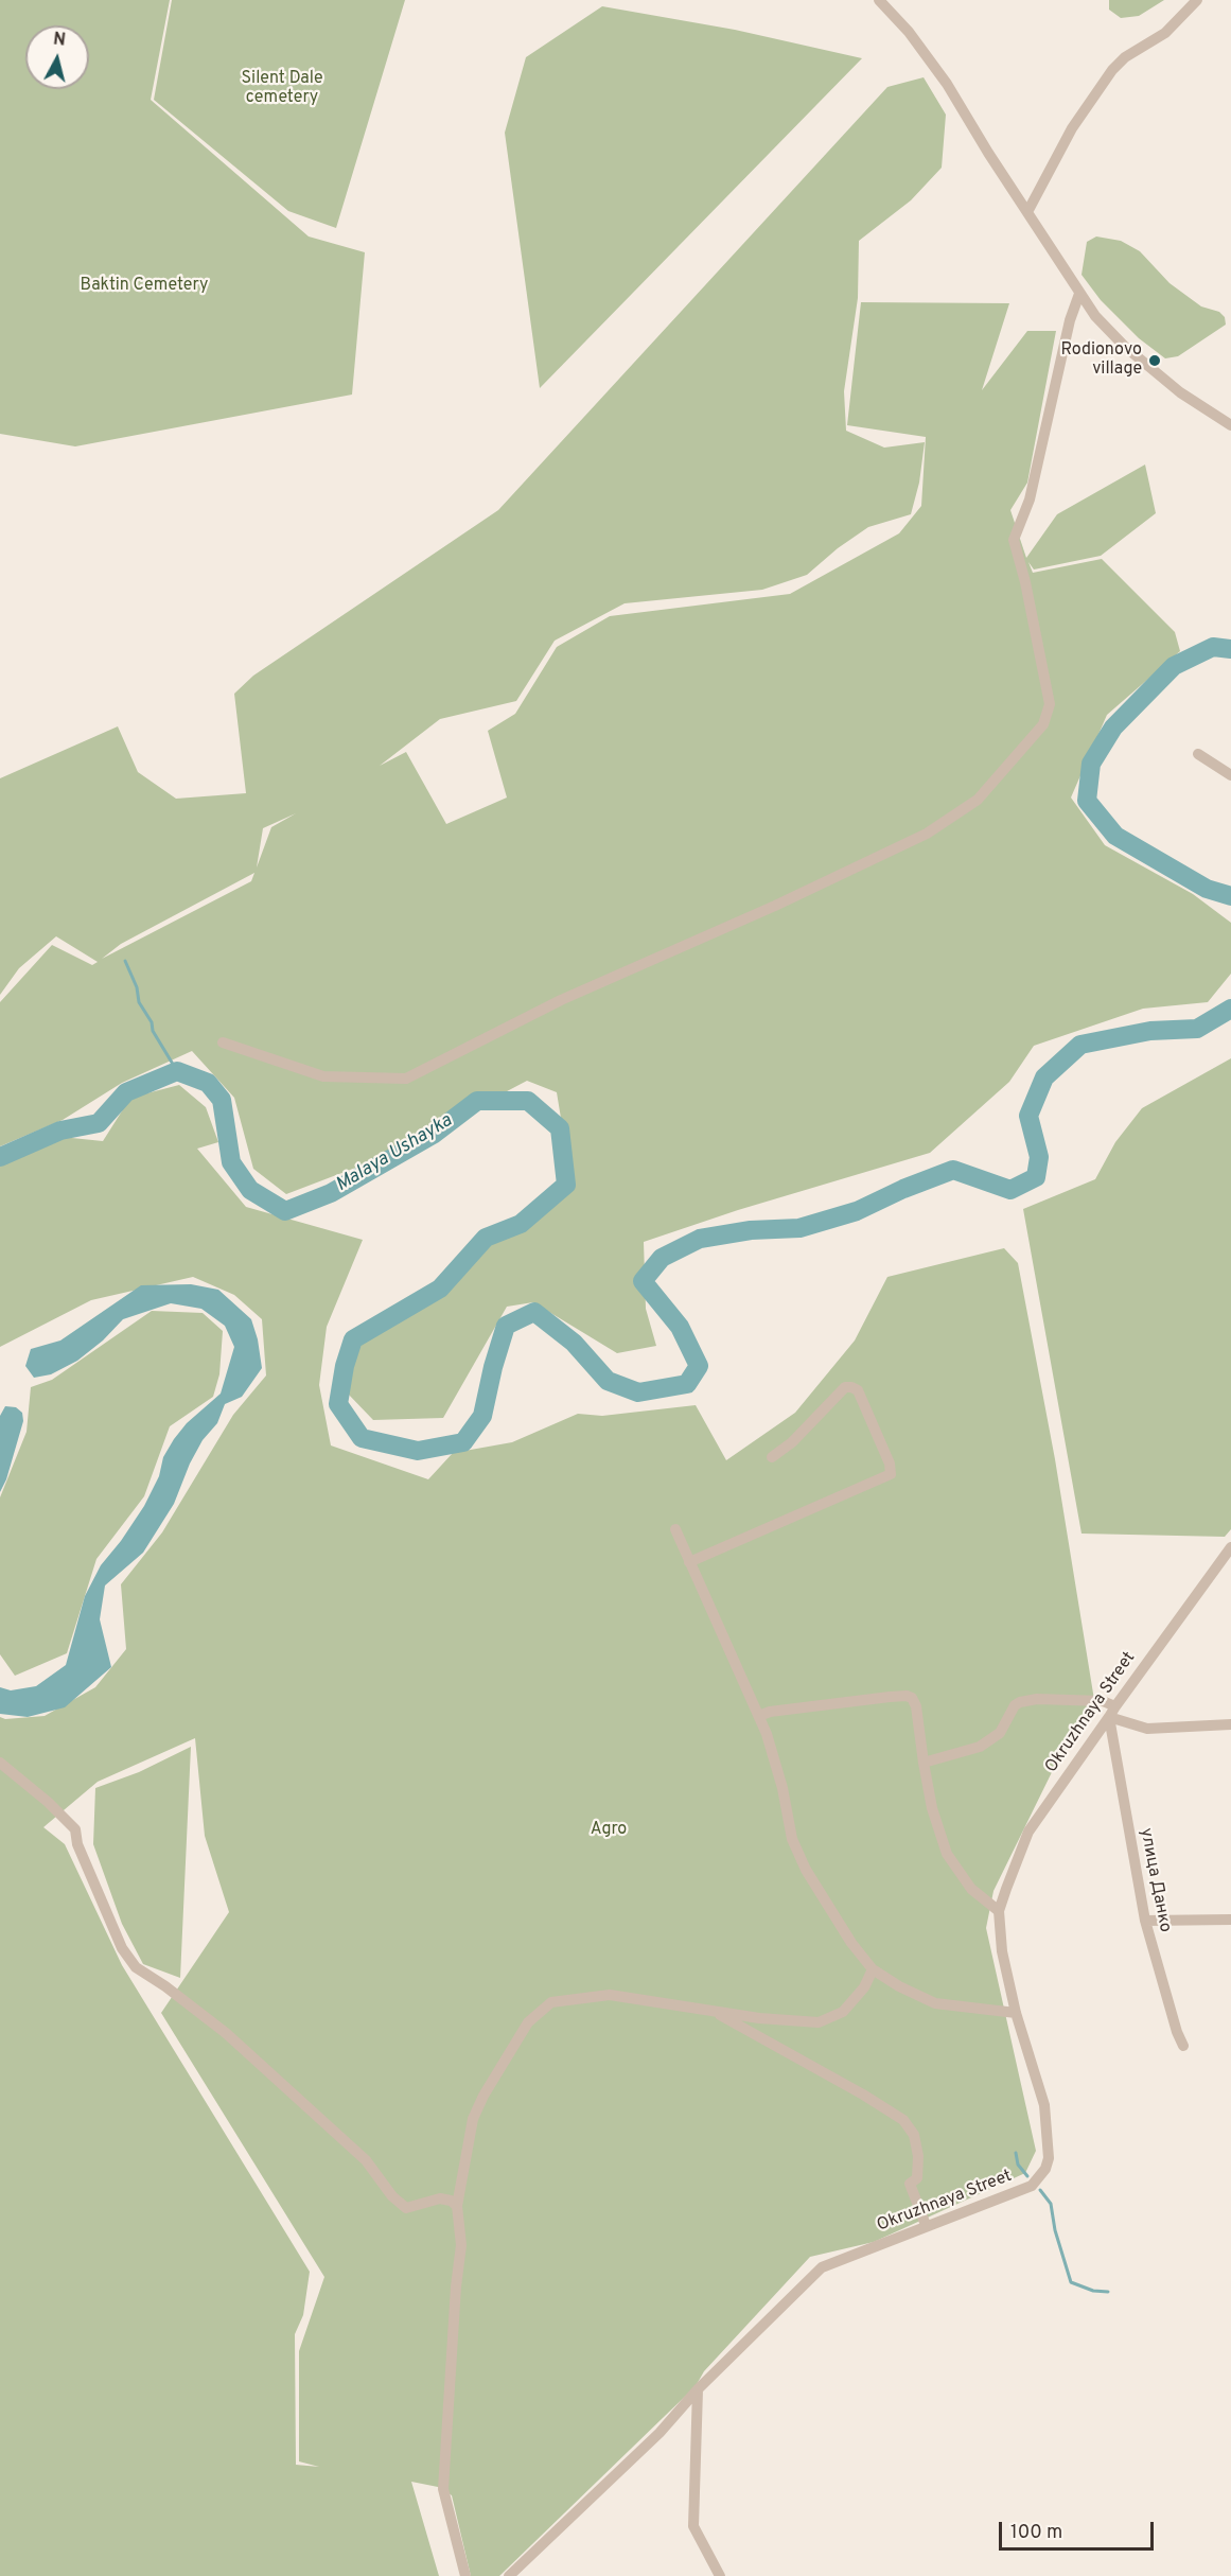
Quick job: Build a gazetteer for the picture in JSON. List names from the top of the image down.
{
  "streets": {
    "street": ["Okruzhnaya Street", "улица Данко"]
  },
  "crossings": [
    ["Okruzhnaya Street", "улица Данко"]
  ],
  "water": ["Malaya Ushayka"],
  "parks": ["Silent Dale cemetery", "Baktin Cemetery", "Agro"],
  "places": ["Rodionovo village"],
  "scale_bar": "100 m",
  "north": "top"
}
